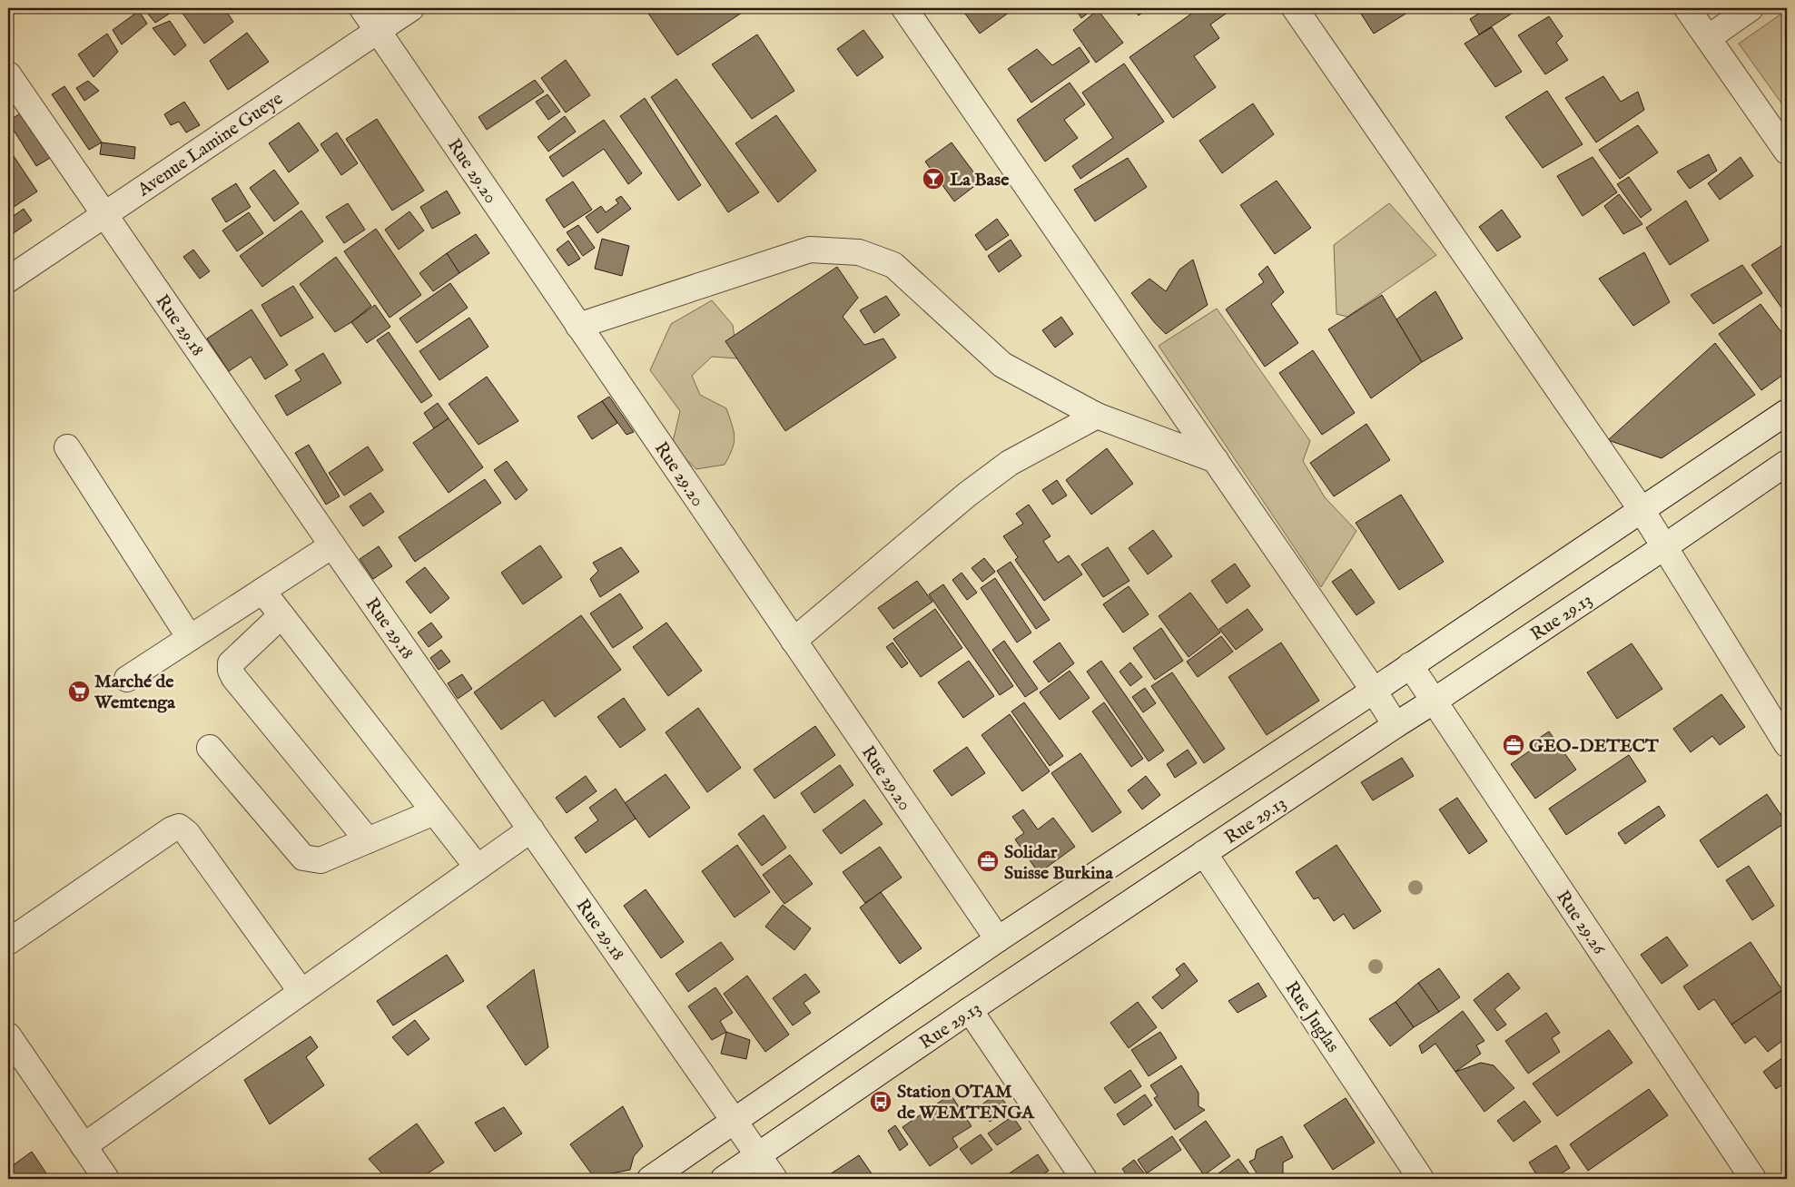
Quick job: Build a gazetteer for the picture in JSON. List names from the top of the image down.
{
  "streets": {
    "street": [
      "Avenue Lamine Gueye",
      "Rue 29.20",
      "Rue 29.18",
      "Rue 29.13",
      "Rue 29.26",
      "Rue Juglas"
    ]
  },
  "crossings": [
    ["Avenue Lamine Gueye", "Rue 29.20"],
    ["Avenue Lamine Gueye", "Rue 29.18"],
    ["Rue 29.18", "Rue 29.13"],
    ["Rue 29.13", "Rue 29.26"],
    ["Rue 29.13", "Rue Juglas"]
  ],
  "places": {
    "bar": ["La Base"],
    "supermarket": ["Marché de Wemtenga"],
    "office": ["GEO-DETECT", "Solidar Suisse Burkina"],
    "bus stop": ["Station OTAM de WEMTENGA"]
  }
}
